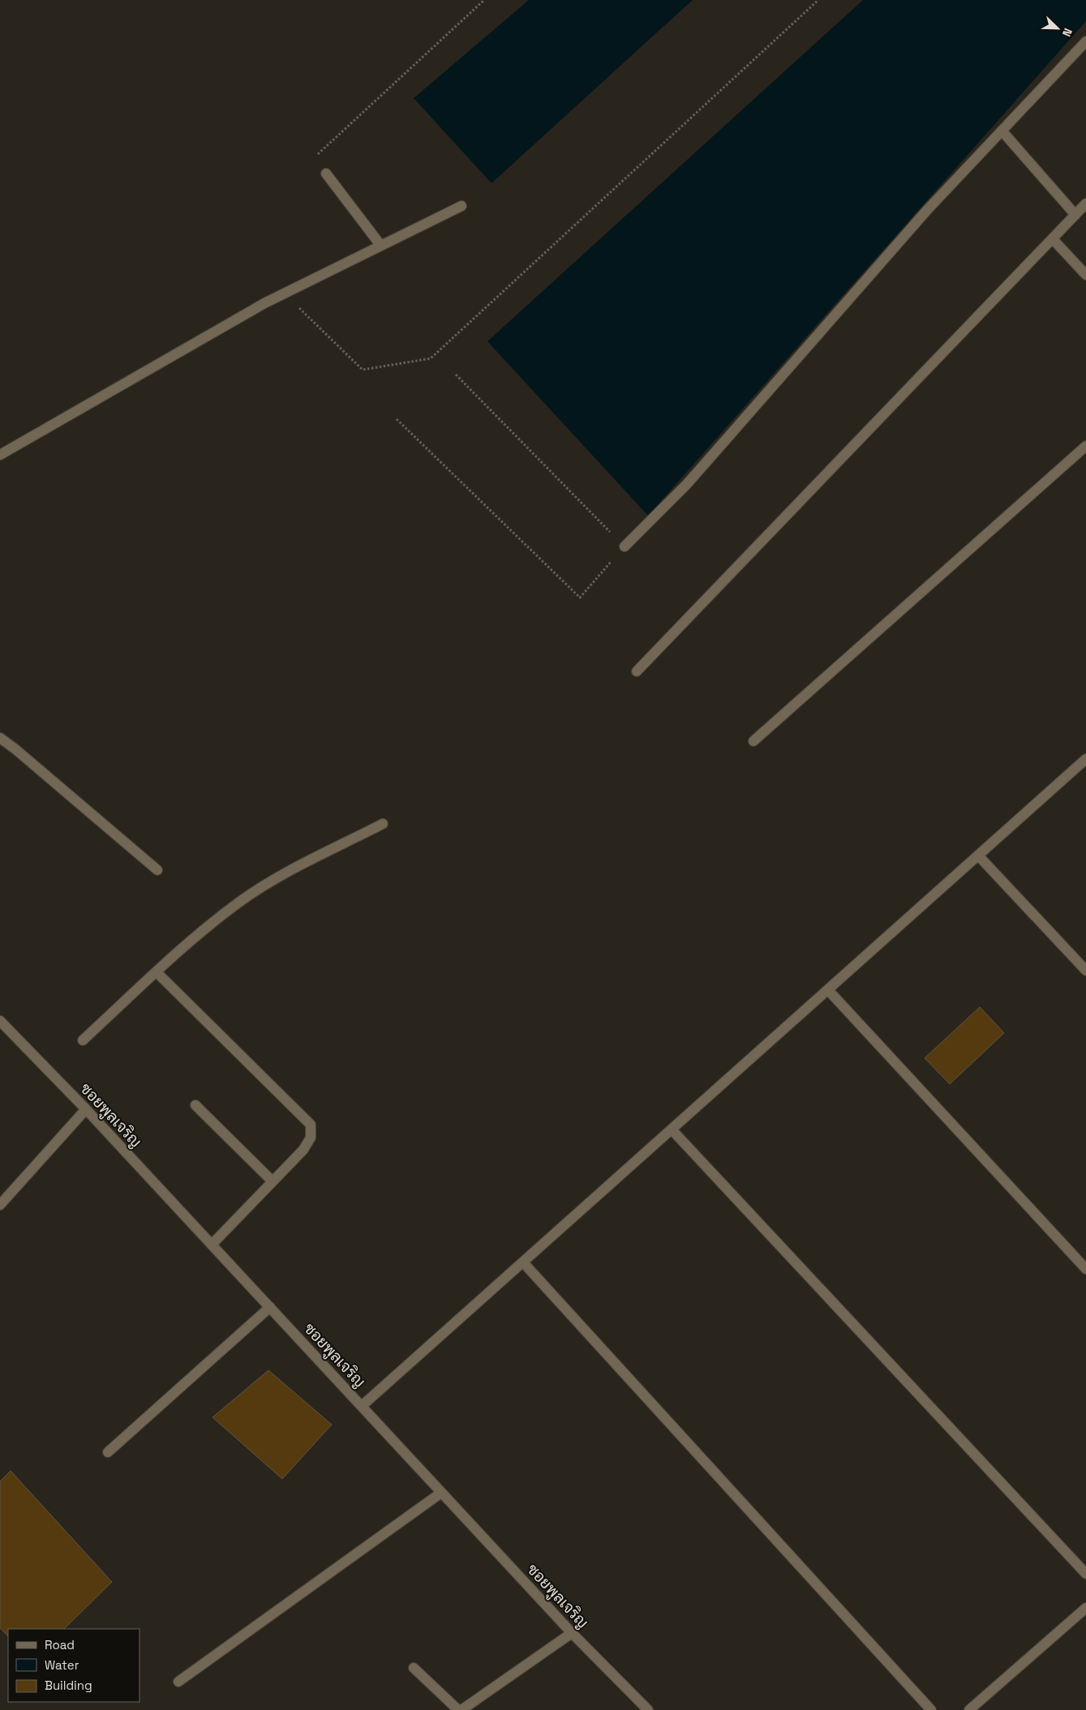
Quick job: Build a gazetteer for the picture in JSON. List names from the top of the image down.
{
  "streets": {
    "street": ["ซอยพูลเจริญ"]
  },
  "legend": ["Road", "Water", "Building"],
  "north": "bottom right"
}
